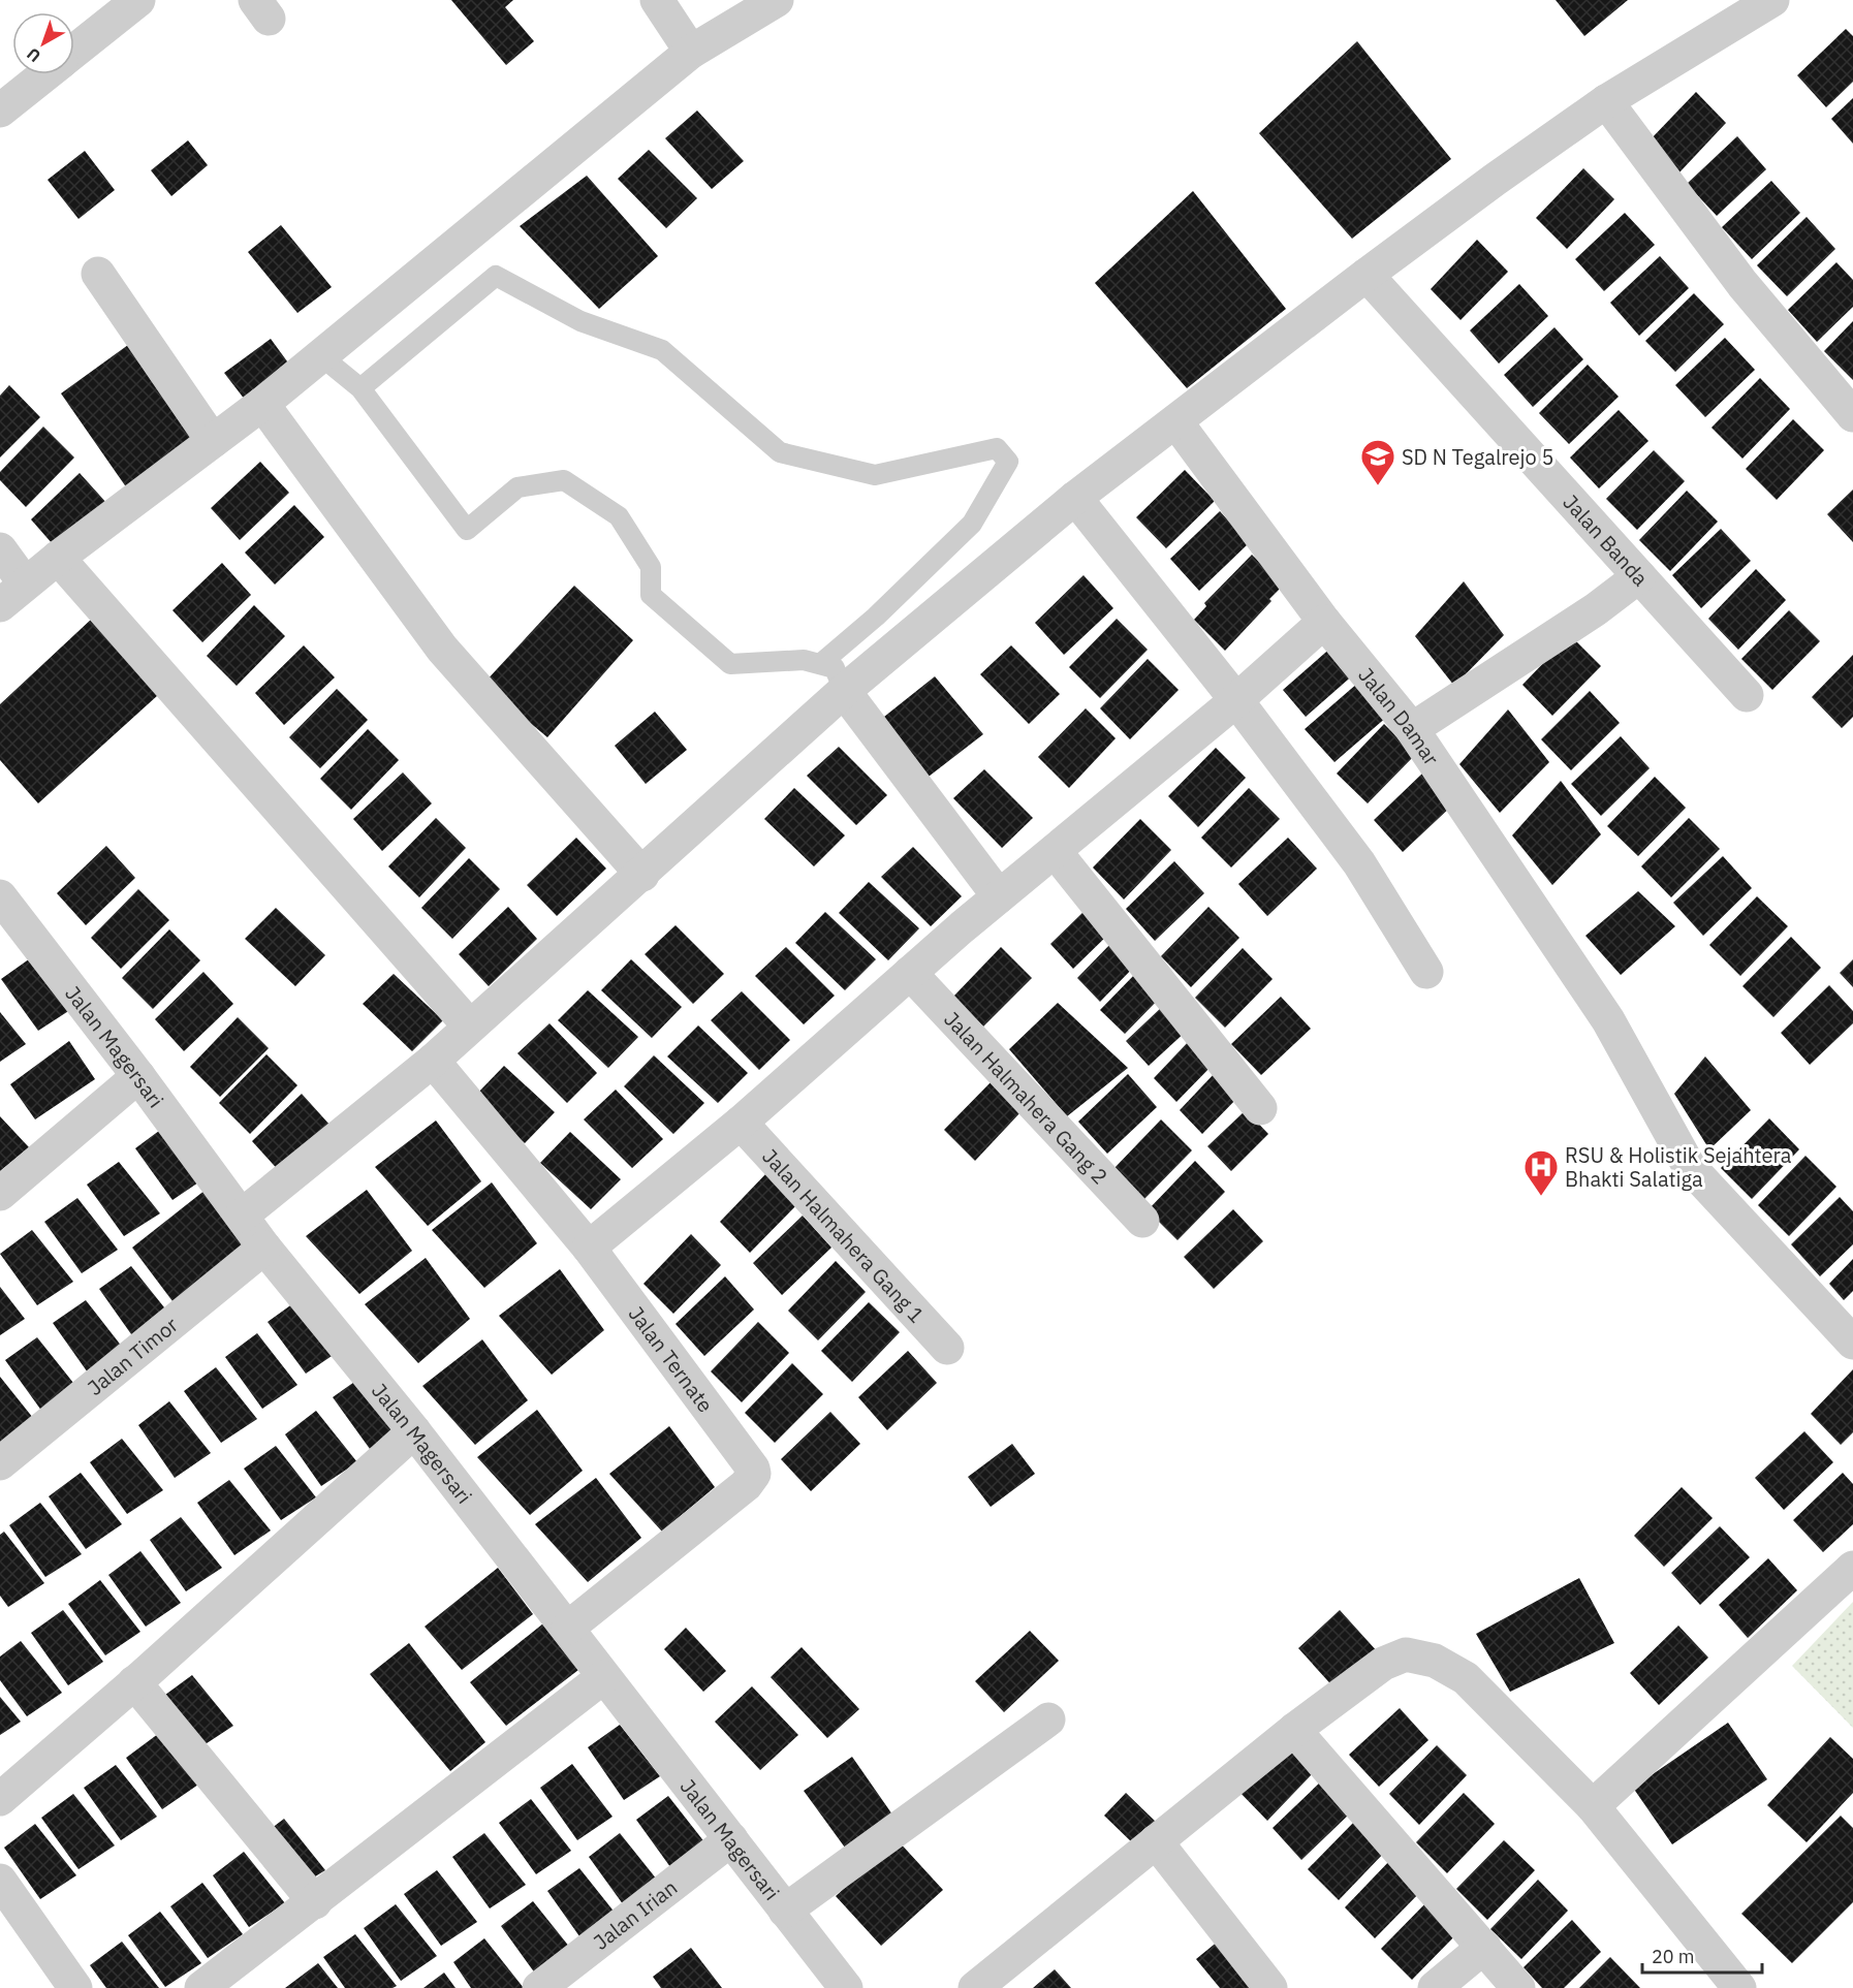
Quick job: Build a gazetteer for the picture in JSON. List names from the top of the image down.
{
  "streets": {
    "street": [
      "Jalan Banda",
      "Jalan Damar",
      "Jalan Magersari",
      "Jalan Halmahera Gang 2",
      "Jalan Halmahera Gang 1",
      "Jalan Timor",
      "Jalan Ternate",
      "Jalan Irian"
    ]
  },
  "crossings": [
    ["Jalan Magersari", "Jalan Timor"],
    ["Jalan Magersari", "Jalan Ternate"],
    ["Jalan Magersari", "Jalan Irian"]
  ],
  "places": {
    "school or university": ["SD N Tegalrejo 5"],
    "hospital": ["RSU & Holistik Sejahtera Bhakti Salatiga"]
  },
  "scale_bar": "20 m",
  "north": "bottom left"
}
